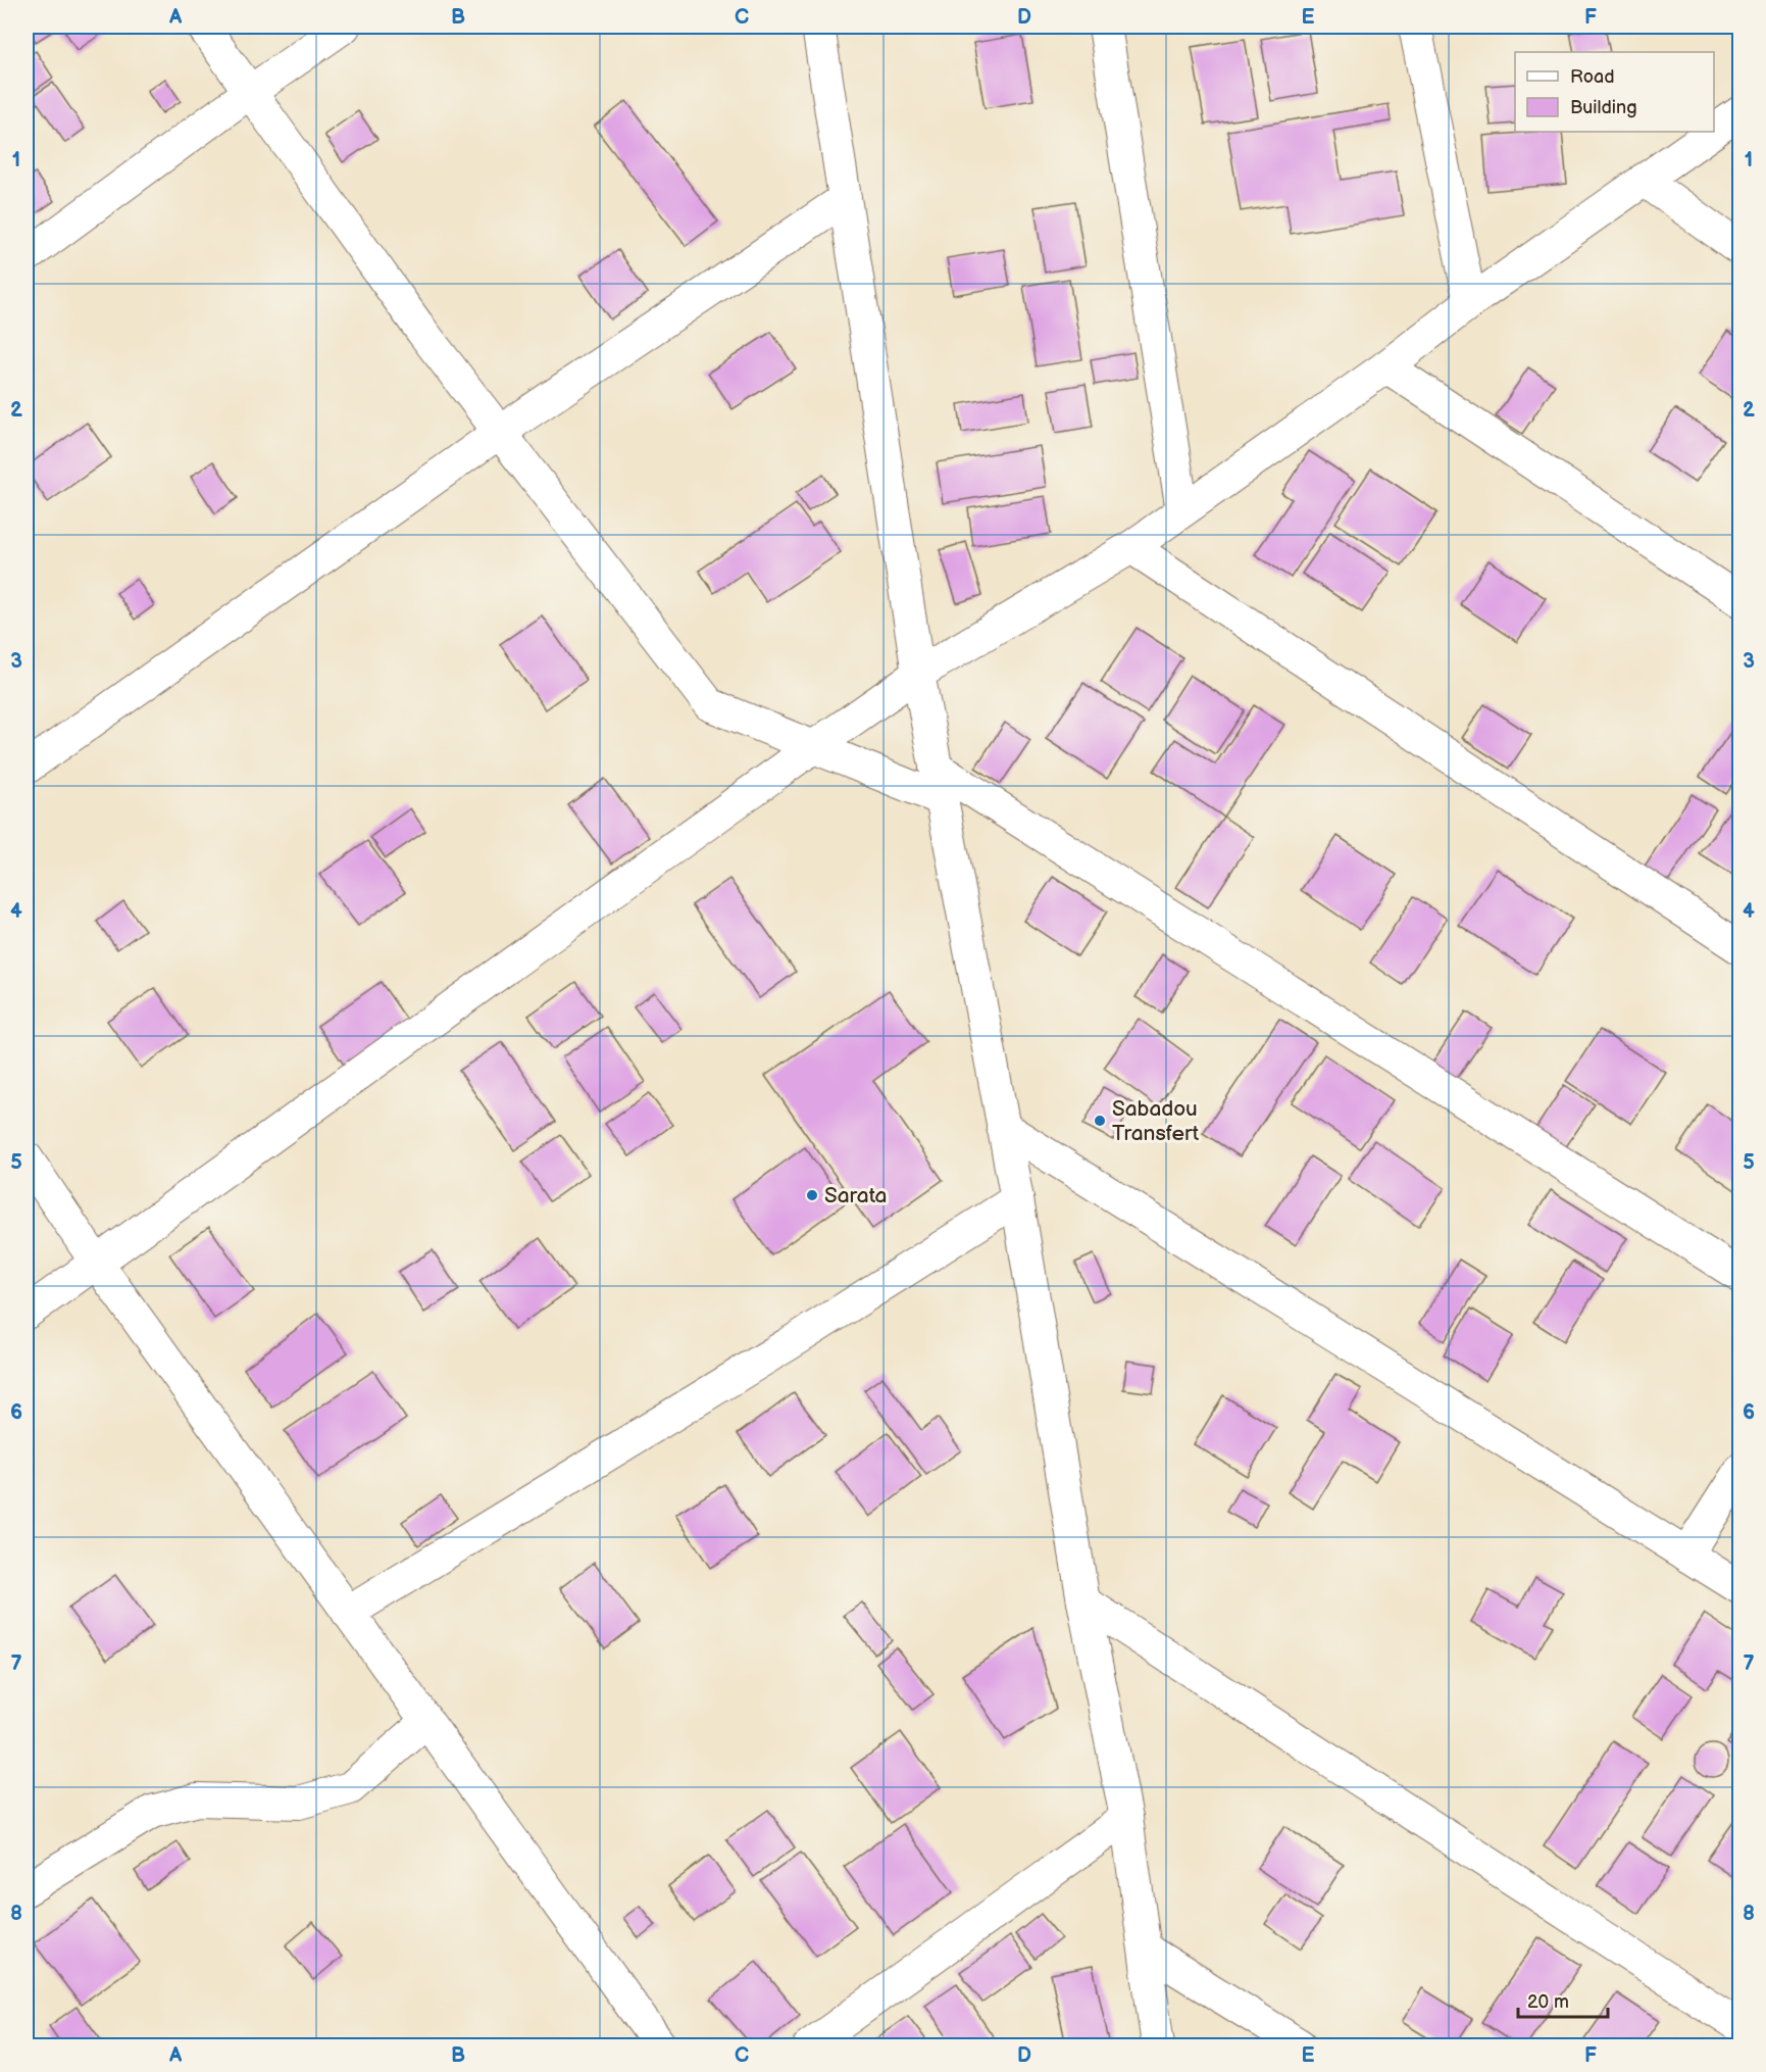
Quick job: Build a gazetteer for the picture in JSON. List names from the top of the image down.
{
  "places": ["Sabadou Transfert", "Sarata"],
  "legend": ["Road", "Building"],
  "scale_bar": "20 m",
  "grid": {
    "columns": [
      "A",
      "B",
      "C",
      "D",
      "E",
      "F"
    ],
    "rows": [
      "1",
      "2",
      "3",
      "4",
      "5",
      "6",
      "7",
      "8"
    ]
  }
}
